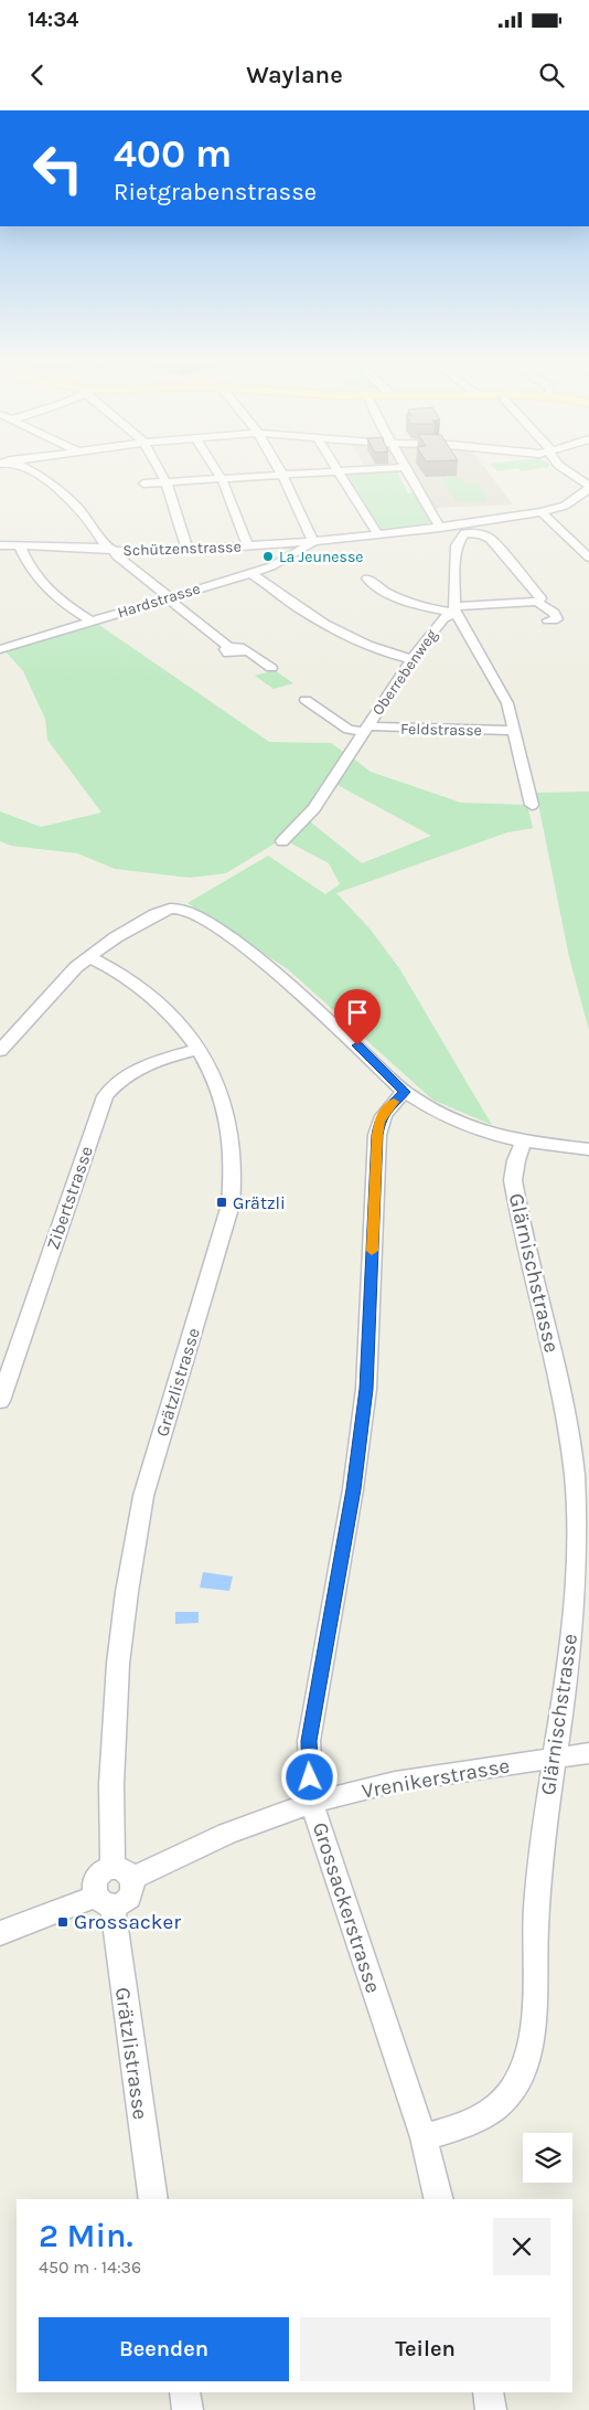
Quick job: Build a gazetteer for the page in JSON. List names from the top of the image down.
{
  "streets": {
    "street": [
      "Schützenstrasse",
      "Hardstrasse",
      "Oberrebenweg",
      "Feldstrasse",
      "Zibertstrasse",
      "Glärnischstrasse",
      "Grätzlistrasse",
      "Vrenikerstrasse",
      "Grossackerstrasse"
    ]
  },
  "crossings": [
    ["Schützenstrasse", "Hardstrasse"],
    ["Oberrebenweg", "Feldstrasse"],
    ["Zibertstrasse", "Grätzlistrasse"],
    ["Glärnischstrasse", "Vrenikerstrasse"],
    ["Glärnischstrasse", "Grossackerstrasse"],
    ["Grätzlistrasse", "Vrenikerstrasse"],
    ["Vrenikerstrasse", "Grossackerstrasse"]
  ],
  "places": {
    "other": ["La Jeunesse"],
    "transit": ["Grätzli", "Grossacker"]
  },
  "page": {
    "status": "14:34",
    "header": "Waylane",
    "turn": ["400 m", "Rietgrabenstrasse"],
    "heading": ["2 Min.", "450 m · 14:36"],
    "buttons": ["Beenden", "Teilen"]
  }
}
